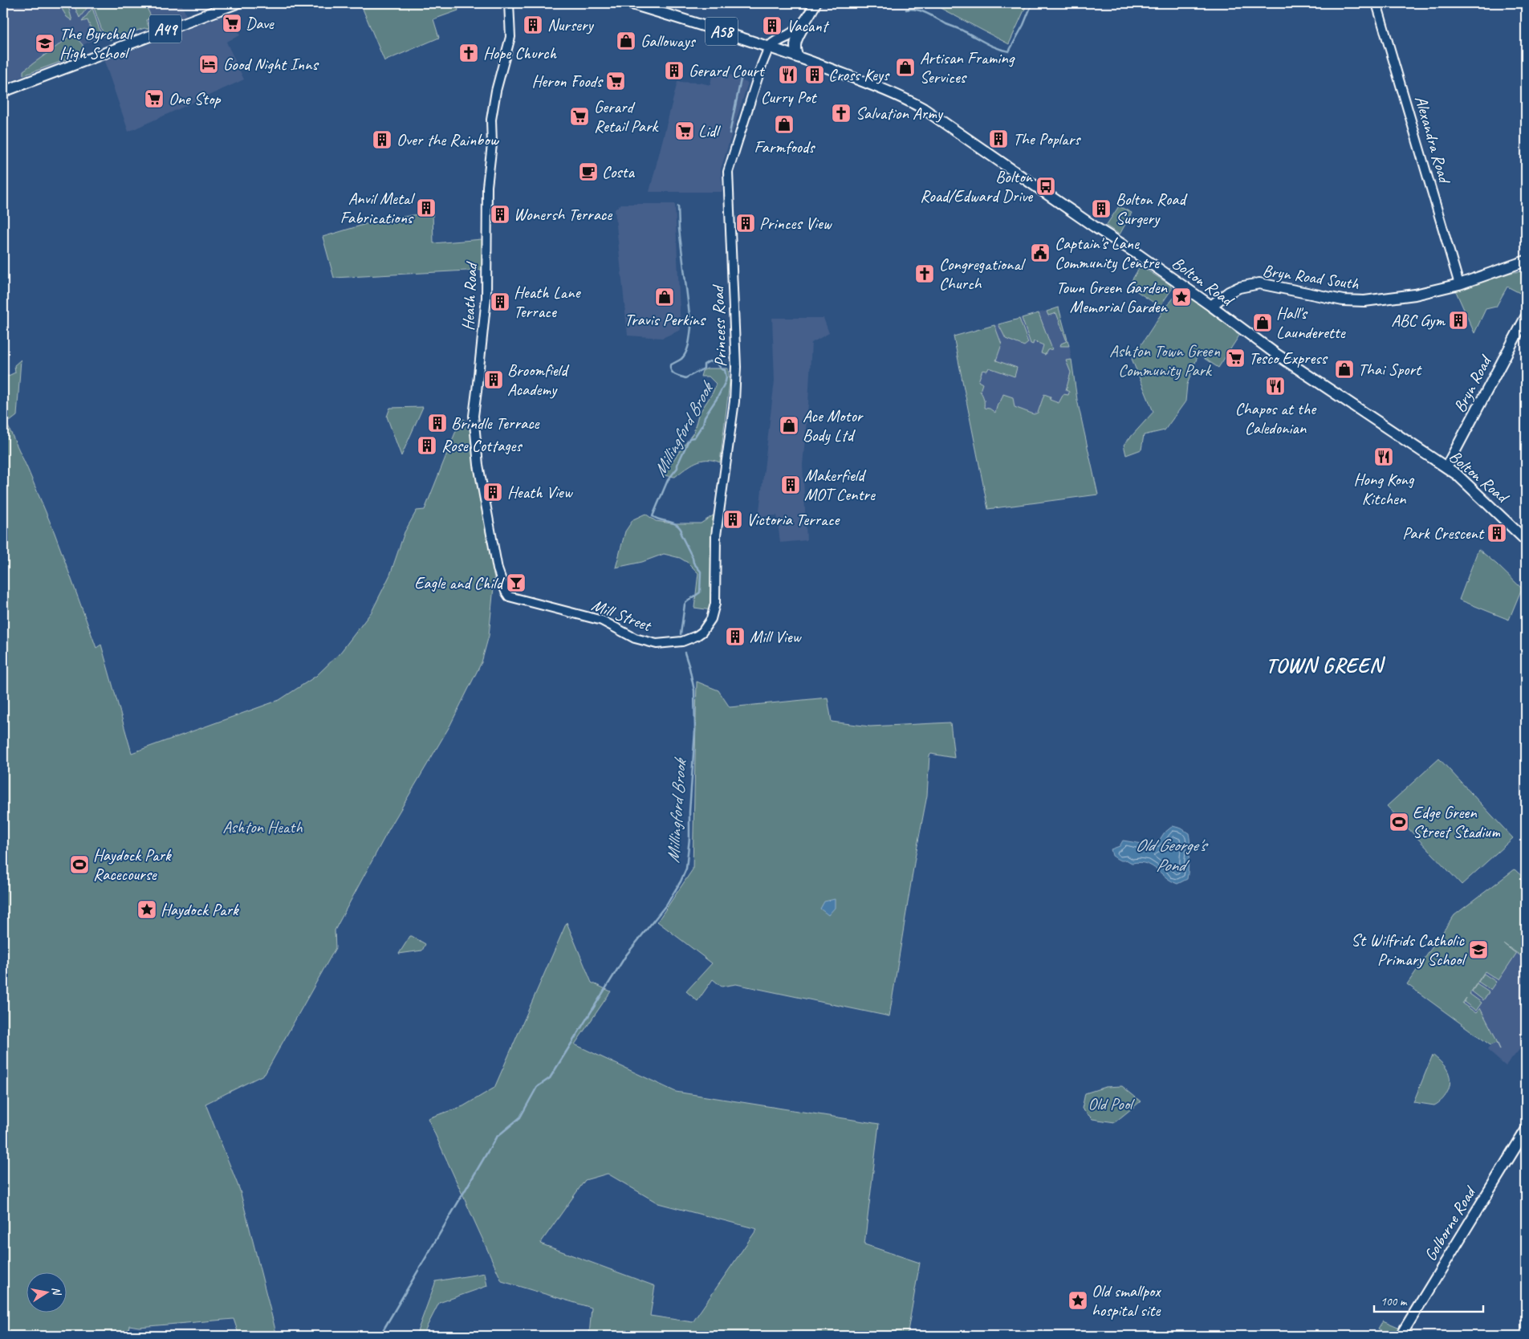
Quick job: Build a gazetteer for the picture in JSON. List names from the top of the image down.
{
  "streets": {
    "main road": [
      "A49",
      "A58",
      "Bryn Road South",
      "Bolton Road",
      "Bryn Road",
      "Golborne Road"
    ],
    "street": [
      "Alexandra Road",
      "Heath Road",
      "Princess Road",
      "Mill Street"
    ]
  },
  "crossings": [
    ["A58", "Bolton Road"],
    ["A58", "Princess Road"],
    ["Alexandra Road", "Bryn Road South"],
    ["Bryn Road South", "Bolton Road"],
    ["Bolton Road", "Bryn Road"],
    ["Heath Road", "Mill Street"],
    ["Princess Road", "Mill Street"]
  ],
  "districts": ["TOWN GREEN"],
  "water": ["Millingford Brook", "Old George's Pond"],
  "parks": ["Ashton Town Green Community Park", "Ashton Heath", "Old Pool"],
  "places": {
    "supermarket": [
      "Dave",
      "Heron Foods",
      "One Stop",
      "Gerard Retail Park",
      "Lidl",
      "Tesco Express"
    ],
    "building": [
      "Nursery",
      "Vacant",
      "Gerard Court",
      "Cross Keys",
      "The Poplars",
      "Over the Rainbow",
      "Anvil Metal Fabrications",
      "Bolton Road Surgery",
      "Wonersh Terrace",
      "Princes View",
      "Heath Lane Terrace",
      "ABC Gym",
      "Broomfield Academy",
      "Brindle Terrace",
      "Rose Cottages",
      "Makerfield MOT Centre",
      "Heath View",
      "Victoria Terrace",
      "Park Crescent",
      "Mill View"
    ],
    "shop": [
      "Galloways",
      "Artisan Framing Services",
      "Farmfoods",
      "Travis Perkins",
      "Hall's Launderette",
      "Thai Sport",
      "Ace Motor Body Ltd"
    ],
    "school or university": ["The Byrchall High School", "St Wilfrids Catholic Primary School"],
    "church": ["Hope Church", "Salvation Army", "Congregational Church"],
    "hotel": ["Good Night Inns"],
    "restaurant": ["Curry Pot", "Chapos at the Caledonian", "Hong Kong Kitchen"],
    "cafe": ["Costa"],
    "bus stop": ["Bolton Road/Edward Drive"],
    "public building": ["Captain's Lane Community Centre"],
    "place": ["Town Green Garden Memorial Garden", "Haydock Park", "Old smallpox hospital site"],
    "bar": ["Eagle and Child"],
    "sports": ["Edge Green Street Stadium", "Haydock Park Racecourse"]
  },
  "scale_bar": "100 m",
  "north": "right"
}
